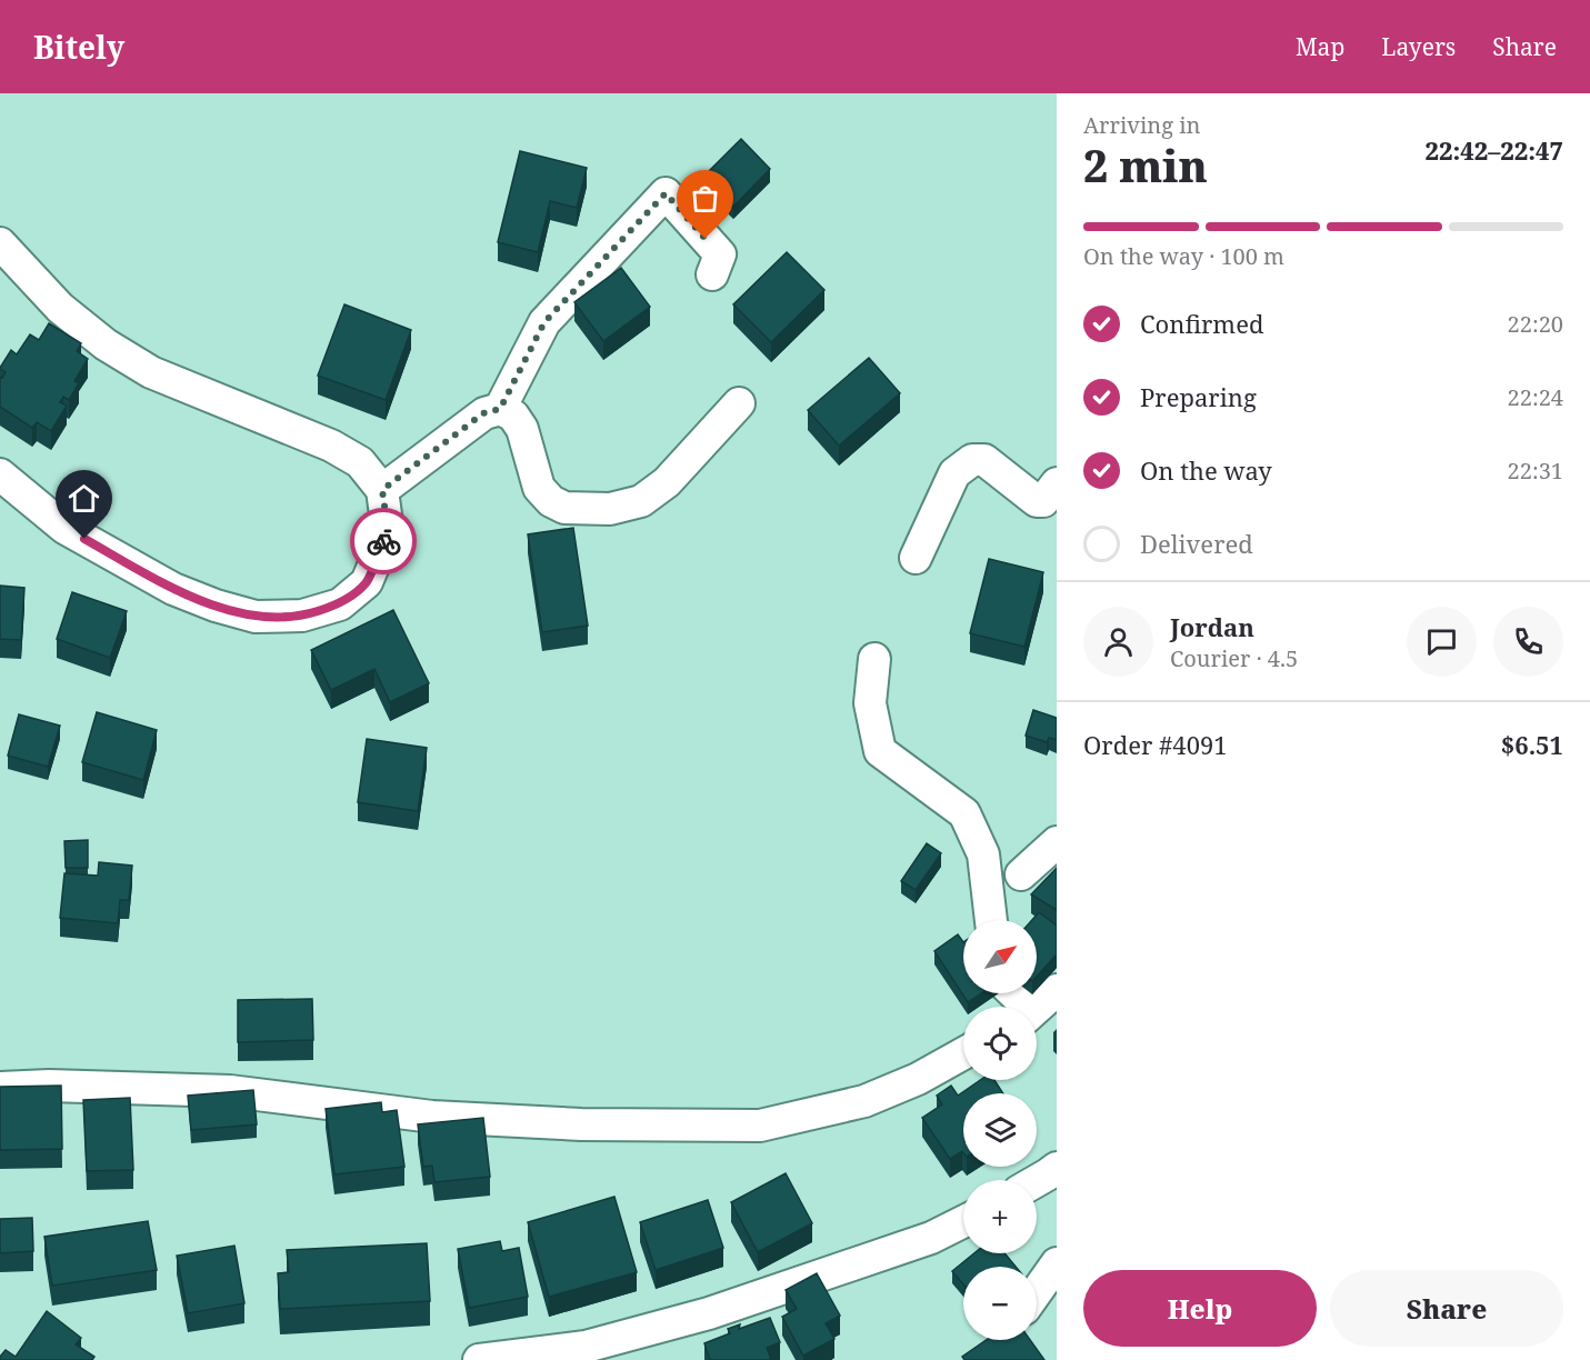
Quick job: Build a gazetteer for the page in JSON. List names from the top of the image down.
{
  "north": "top right",
  "page": {
    "header": "Bitely",
    "nav": ["Map", "Layers", "Share"],
    "heading": ["2 min", "Arriving in", "22:42–22:47"],
    "panel": [
      "Jordan",
      "Courier · 4.5",
      "Order #4091",
      "$6.51"
    ],
    "bar": "On the way · 100 m",
    "list": [
      ["Confirmed", "22:20"],
      ["Preparing", "22:24"],
      ["On the way", "22:31"],
      "Delivered"
    ],
    "map_buttons": ["+", "−"],
    "buttons": ["Help", "Share"]
  }
}
